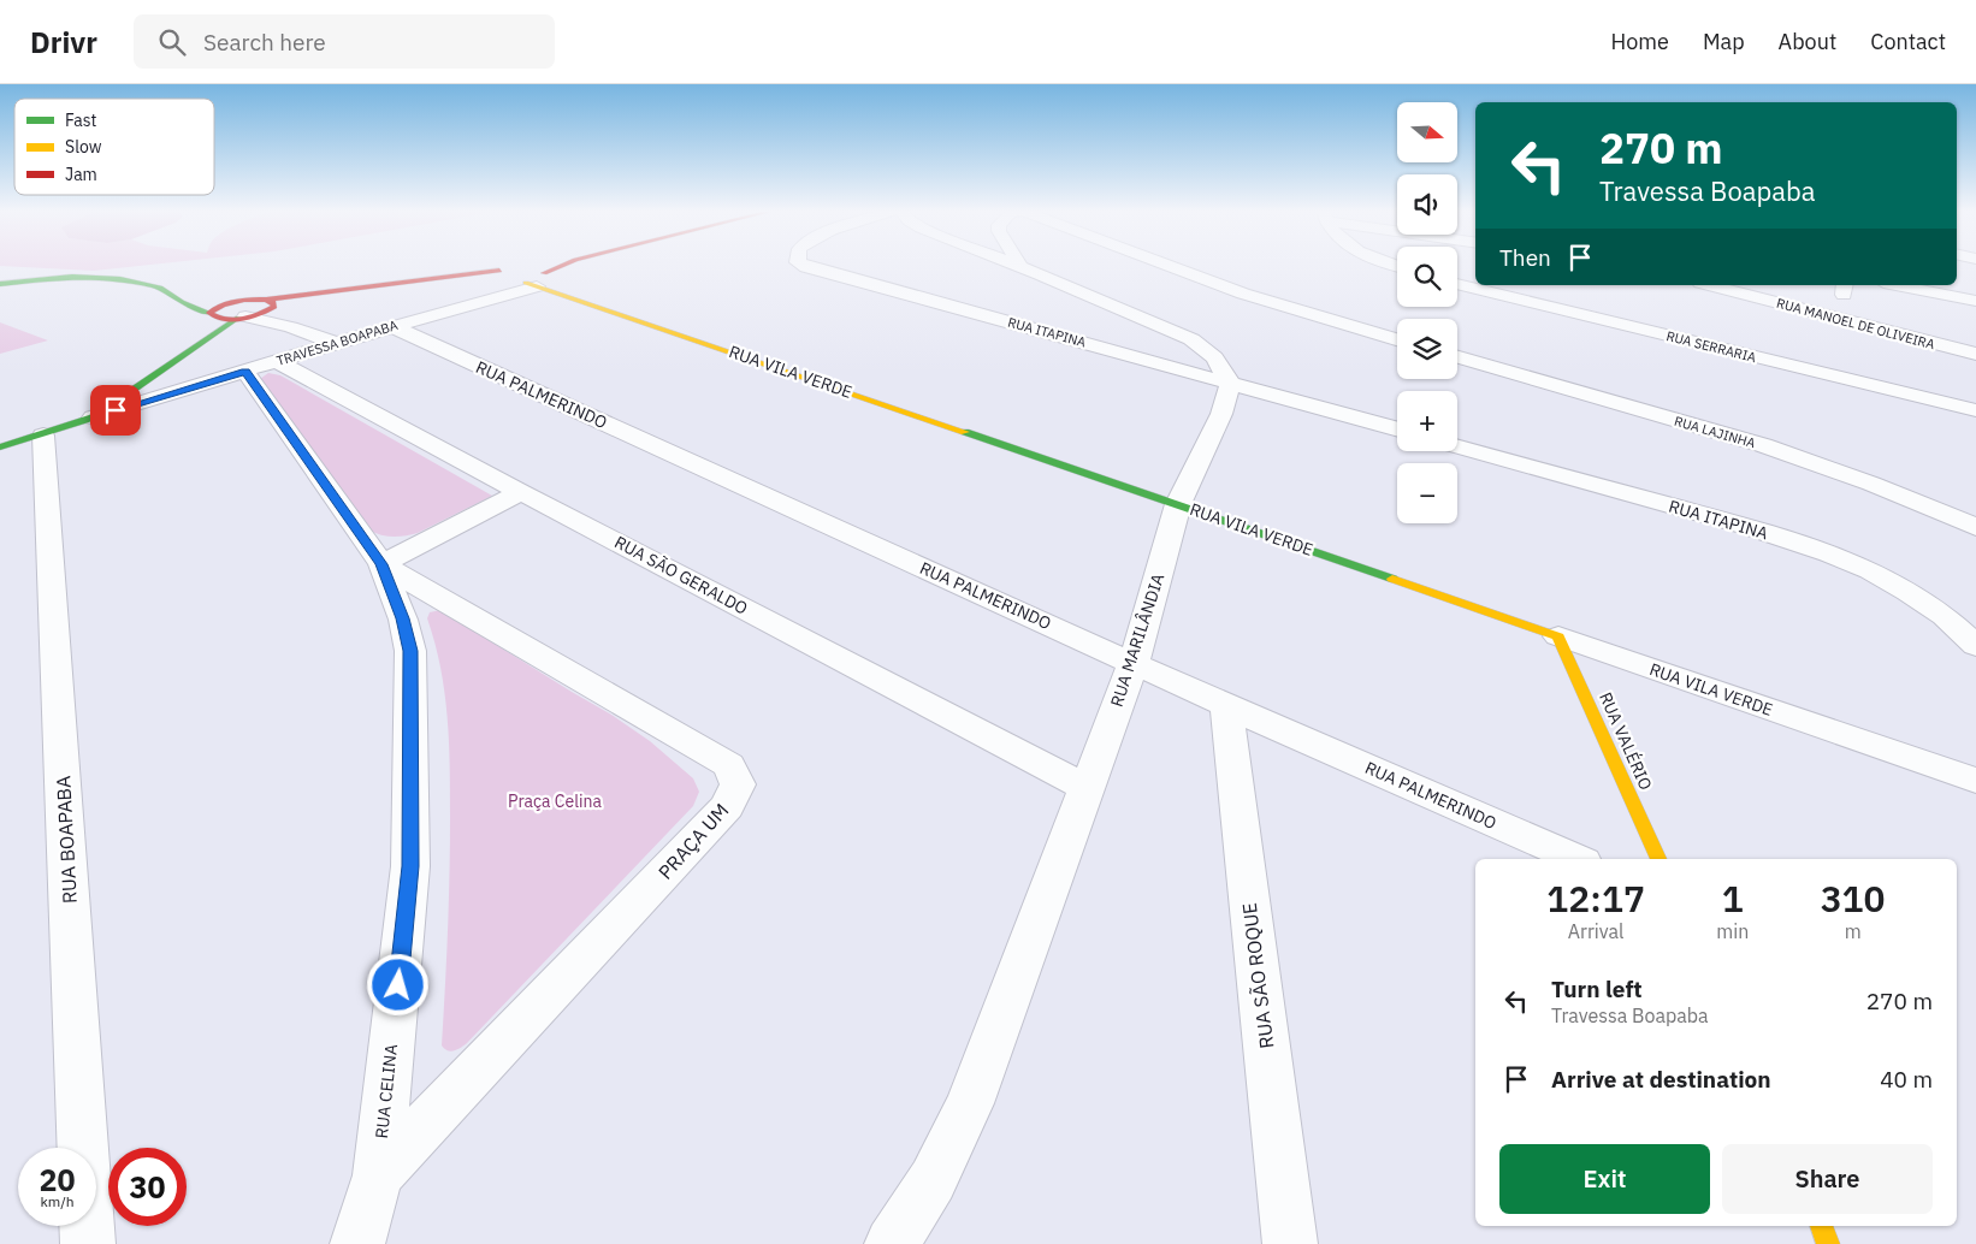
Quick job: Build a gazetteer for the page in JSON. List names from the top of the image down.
{
  "streets": {
    "street": [
      "RUA MANOEL DE OLIVEIRA",
      "RUA ITAPINA",
      "TRAVESSA BOAPABA",
      "RUA SERRARIA",
      "RUA VILA VERDE",
      "RUA PALMERINDO",
      "RUA LAJINHA",
      "RUA SÃO GERALDO",
      "RUA MARILÂNDIA",
      "RUA VALÉRIO",
      "RUA BOAPABA",
      "PRAÇA UM",
      "RUA SÃO ROQUE",
      "RUA CELINA"
    ]
  },
  "crossings": [
    ["RUA ITAPINA", "RUA MARILÂNDIA"],
    ["TRAVESSA BOAPABA", "RUA VILA VERDE"],
    ["TRAVESSA BOAPABA", "RUA PALMERINDO"],
    ["TRAVESSA BOAPABA", "RUA SÃO GERALDO"],
    ["TRAVESSA BOAPABA", "RUA BOAPABA"],
    ["TRAVESSA BOAPABA", "RUA CELINA"],
    ["RUA VILA VERDE", "RUA MARILÂNDIA"],
    ["RUA VILA VERDE", "RUA VALÉRIO"],
    ["RUA PALMERINDO", "RUA MARILÂNDIA"],
    ["RUA PALMERINDO", "RUA SÃO ROQUE"],
    ["RUA SÃO GERALDO", "RUA MARILÂNDIA"],
    ["RUA SÃO GERALDO", "RUA CELINA"],
    ["PRAÇA UM", "RUA CELINA"]
  ],
  "parks": ["Praça Celina"],
  "legend": ["Fast", "Slow", "Jam"],
  "north": "right",
  "page": {
    "header": "Drivr",
    "search": "Search here",
    "nav": [
      "Home",
      "Map",
      "About",
      "Contact"
    ],
    "map_buttons": ["+", "−"],
    "turn": ["270 m", "Travessa Boapaba"],
    "then": "Then",
    "eta": [
      "12:17",
      "Arrival",
      "1",
      "min",
      "310",
      "m"
    ],
    "list": [
      {
        "name": "Turn left",
        "note": "Travessa Boapaba",
        "value": "270 m"
      },
      {
        "name": "Arrive at destination",
        "value": "40 m"
      }
    ],
    "buttons": ["Exit", "Share"],
    "speed": "20 km/h",
    "limit": "30"
  }
}
